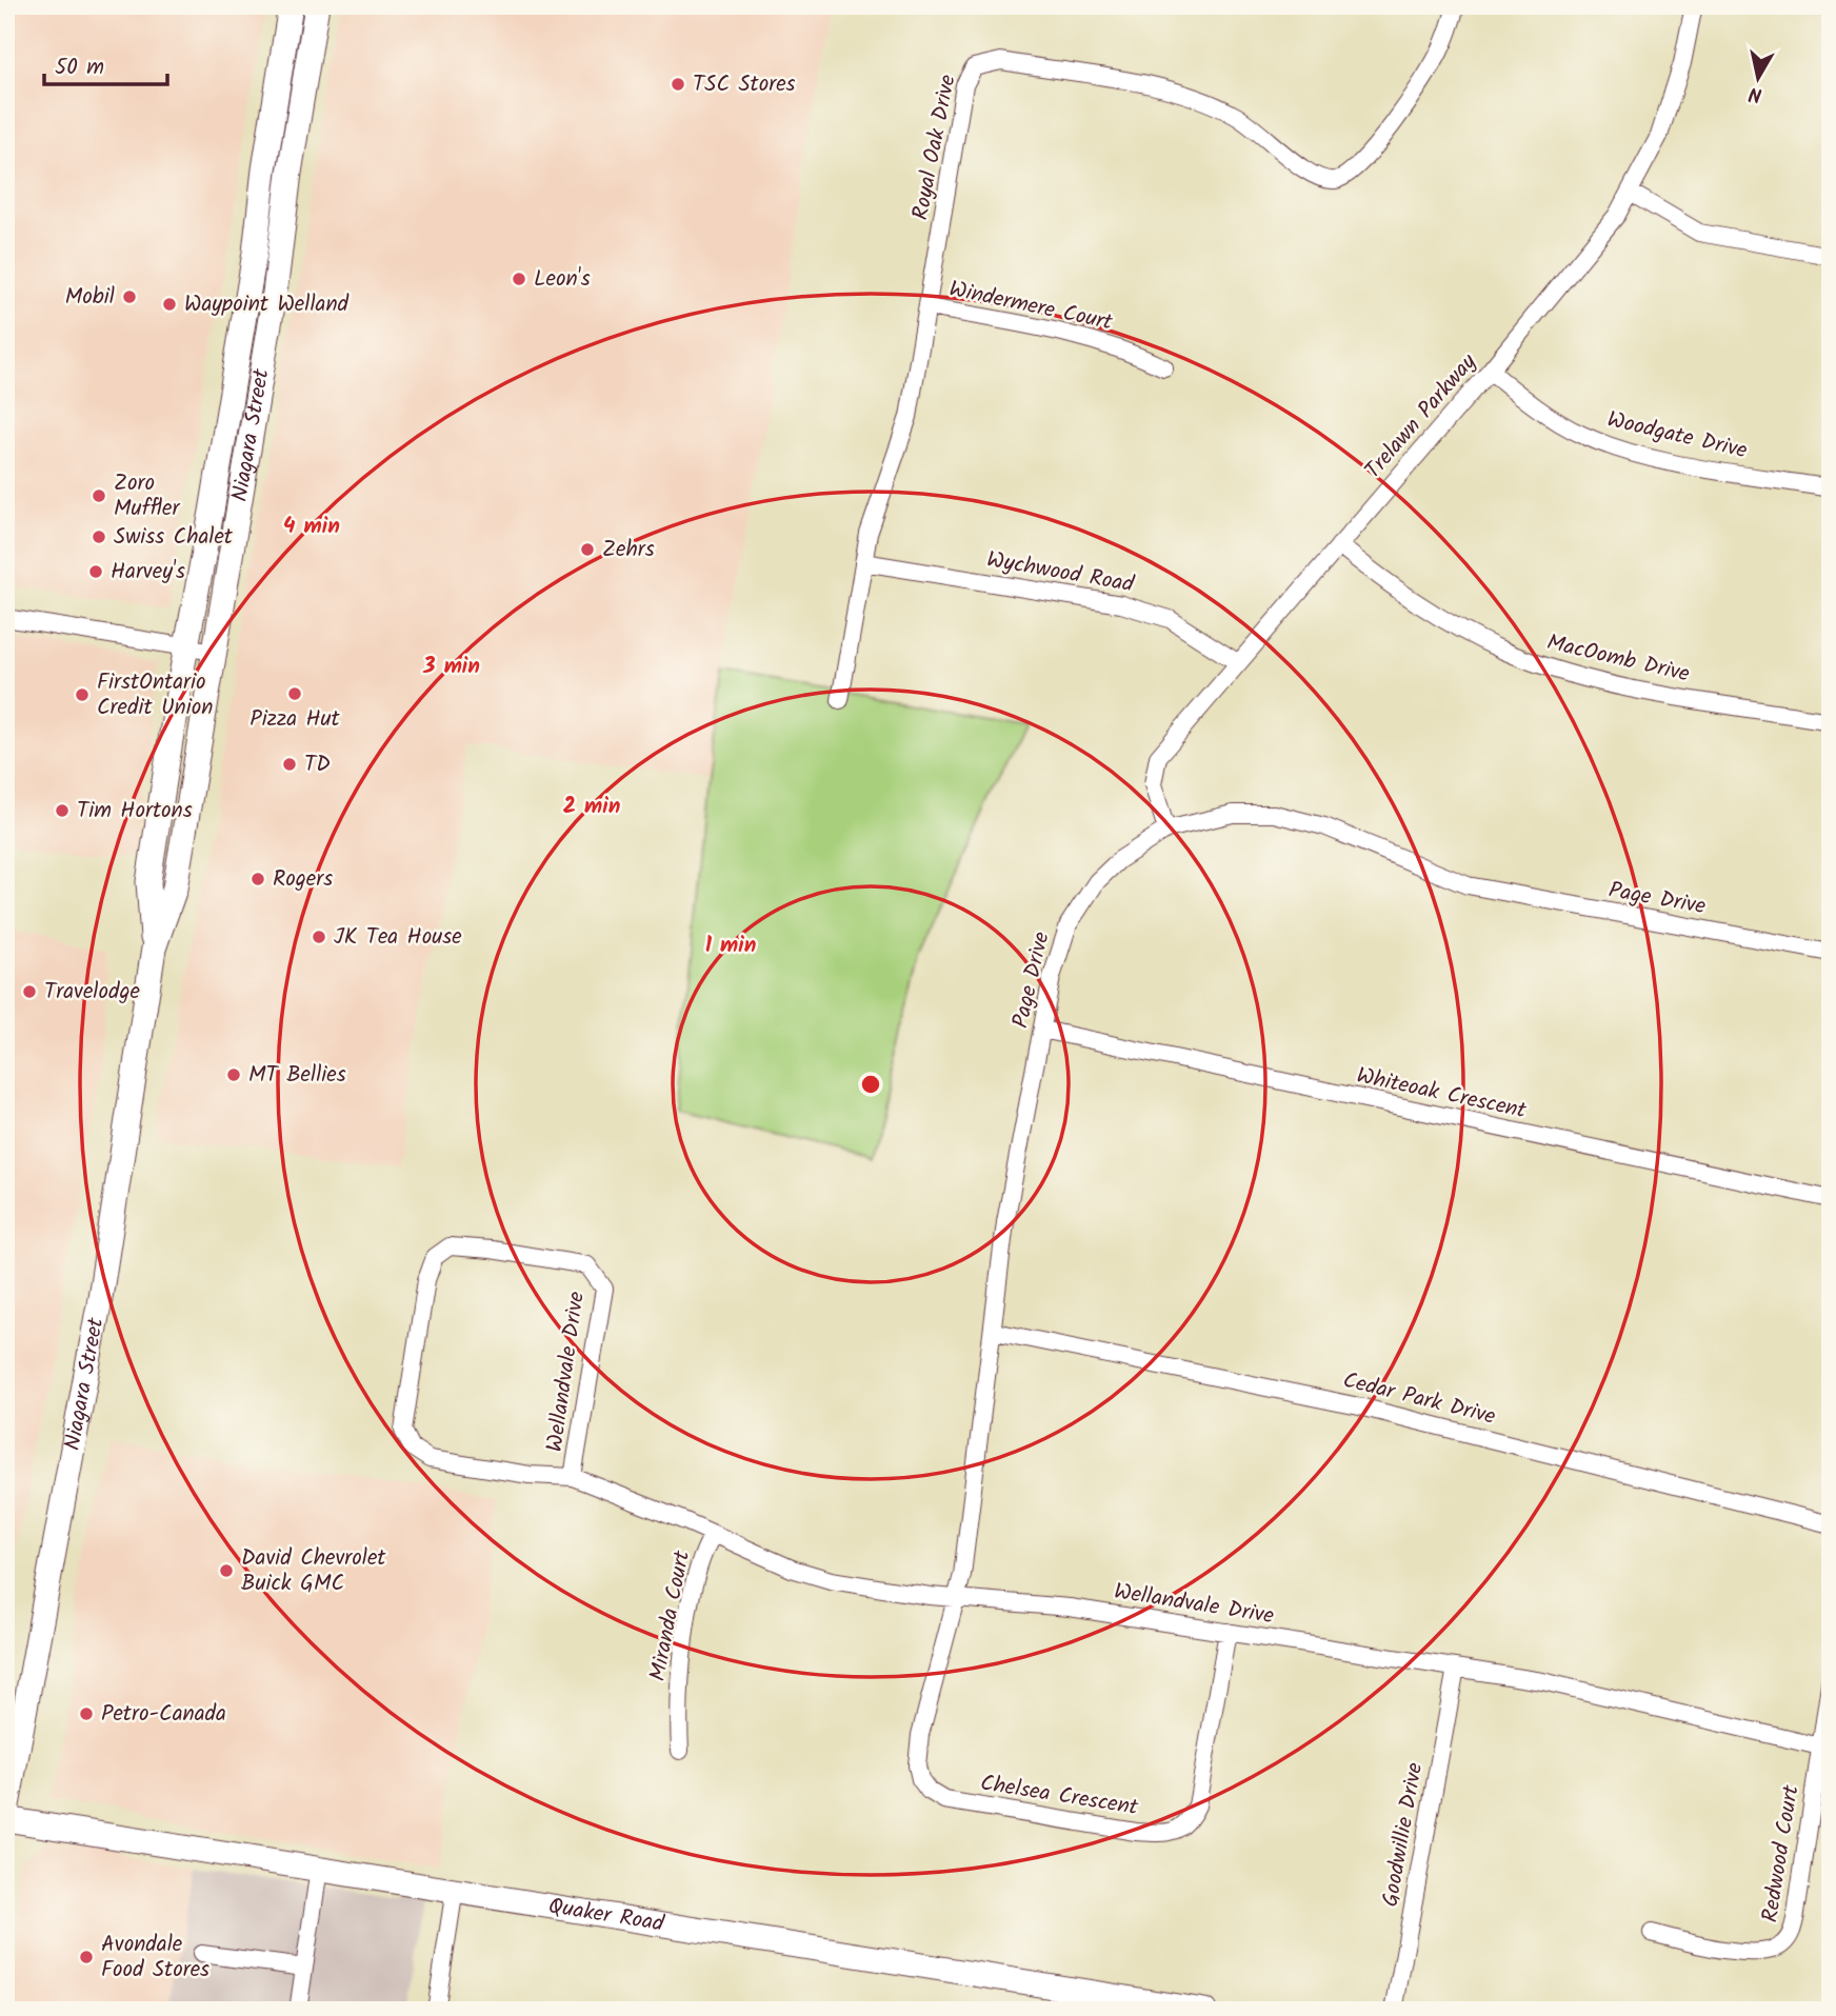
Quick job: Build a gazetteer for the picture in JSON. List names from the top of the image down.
{
  "streets": {
    "main road": ["Niagara Street", "Quaker Road"],
    "street": [
      "Royal Oak Drive",
      "Windermere Court",
      "Trelawn Parkway",
      "Woodgate Drive",
      "Wychwood Road",
      "MacOomb Drive",
      "Page Drive",
      "Whiteoak Crescent",
      "Wellandvale Drive",
      "Cedar Park Drive",
      "Miranda Court",
      "Chelsea Crescent",
      "Goodwillie Drive",
      "Redwood Court"
    ]
  },
  "crossings": [
    ["Royal Oak Drive", "Windermere Court"],
    ["Royal Oak Drive", "Wychwood Road"],
    ["Trelawn Parkway", "Woodgate Drive"],
    ["Trelawn Parkway", "Wychwood Road"],
    ["Trelawn Parkway", "MacOomb Drive"],
    ["Trelawn Parkway", "Page Drive"],
    ["Niagara Street", "Quaker Road"],
    ["Page Drive", "Whiteoak Crescent"],
    ["Page Drive", "Wellandvale Drive"],
    ["Page Drive", "Cedar Park Drive"],
    ["Page Drive", "Chelsea Crescent"],
    ["Wellandvale Drive", "Miranda Court"],
    ["Wellandvale Drive", "Chelsea Crescent"],
    ["Wellandvale Drive", "Goodwillie Drive"],
    ["Wellandvale Drive", "Redwood Court"]
  ],
  "places": [
    "TSC Stores",
    "Leon's",
    "Mobil",
    "Waypoint Welland",
    "Zoro Muffler",
    "Swiss Chalet",
    "Zehrs",
    "Harvey's",
    "Pizza Hut",
    "FirstOntario Credit Union",
    "TD",
    "Tim Hortons",
    "Rogers",
    "JK Tea House",
    "Travelodge",
    "MT Bellies",
    "David Chevrolet Buick GMC",
    "Petro-Canada",
    "Avondale Food Stores"
  ],
  "scale_bar": "50 m",
  "north": "bottom",
  "rings": [
    "4 min",
    "3 min",
    "2 min",
    "1 min"
  ]
}
